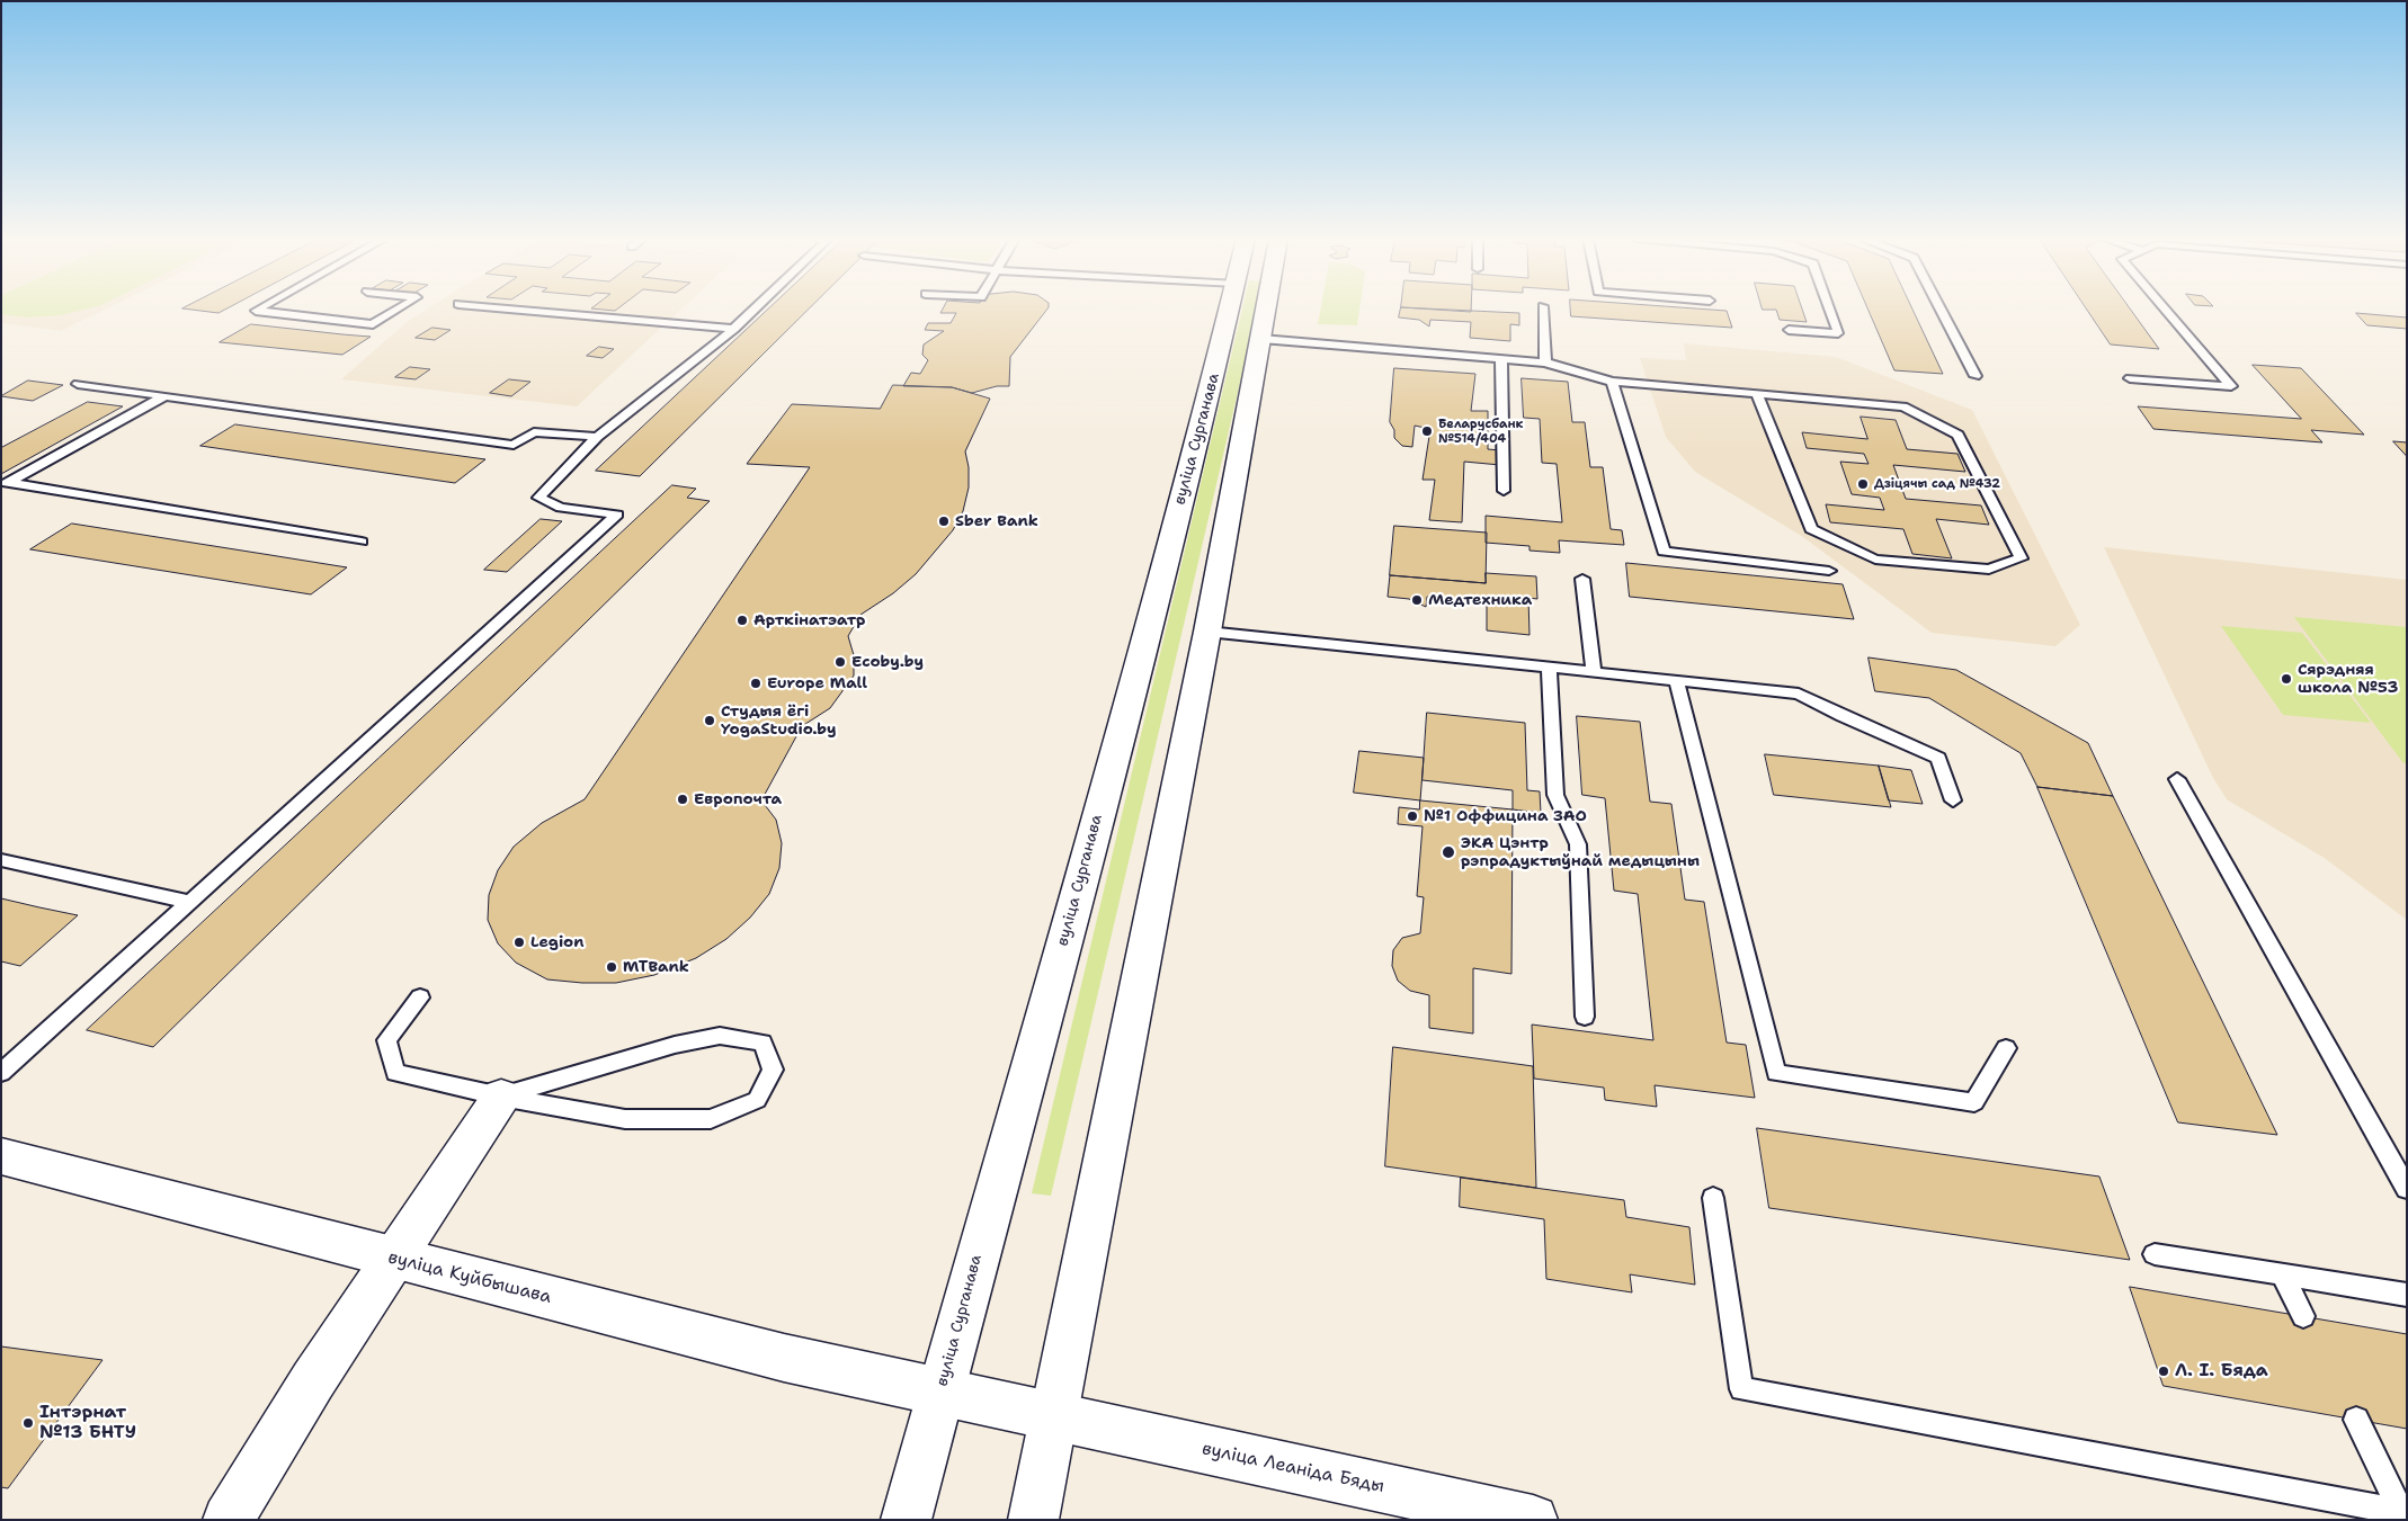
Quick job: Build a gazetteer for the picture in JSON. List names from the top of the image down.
{
  "streets": {
    "main road": ["вуліца Сурганава", "вуліца Куйбышава", "вуліца Леаніда Бяды"]
  },
  "crossings": [
    ["вуліца Сурганава", "вуліца Куйбышава"],
    ["вуліца Куйбышава", "вуліца Леаніда Бяды"]
  ],
  "places": [
    "Беларусбанк №514/404",
    "Дзіцячы сад №432",
    "Sber Bank",
    "Медтехника",
    "Арткінатэатр",
    "Ecoby.by",
    "Сярэдняя школа №53",
    "Europe Mall",
    "Студыя ёгі YogaStudio.by",
    "Европочта",
    "№1 Оффицина ЗАО",
    "ЭКА Цэнтр рэпрадуктыўнай медыцыны",
    "Legion",
    "MTBank",
    "Л. І. Бяда",
    "Інтэрнат №13 БНТУ"
  ]
}
